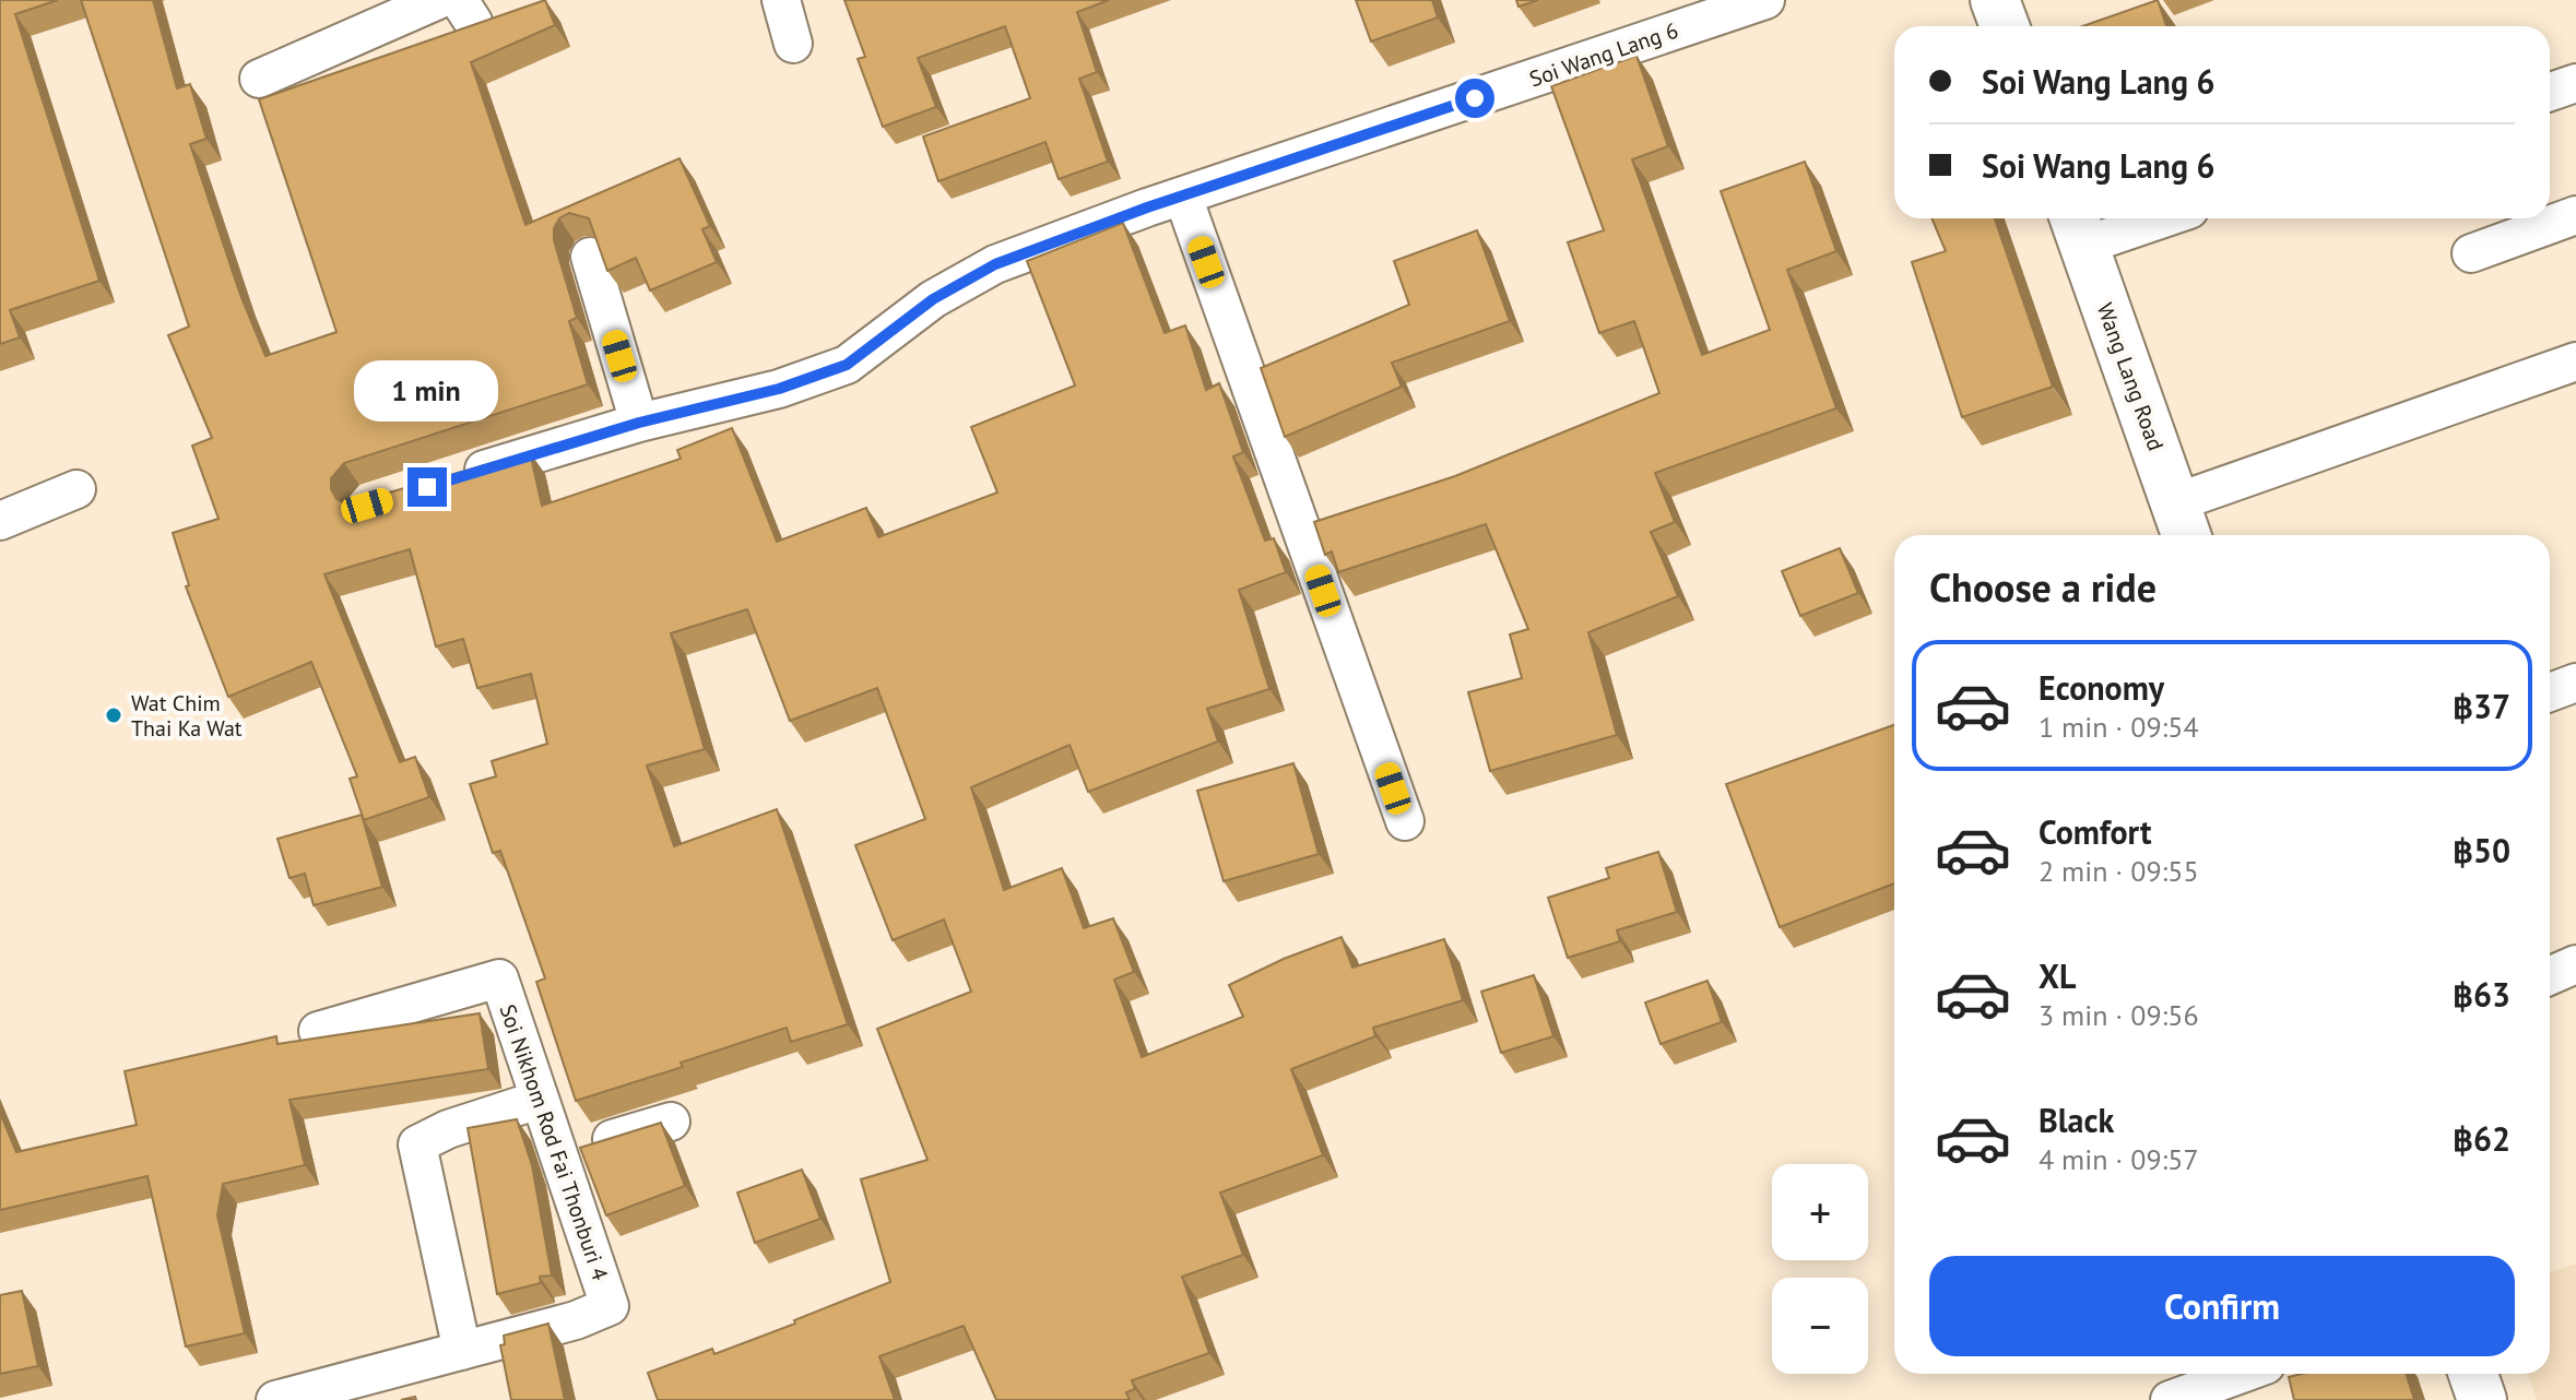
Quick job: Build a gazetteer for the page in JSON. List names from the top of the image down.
{
  "streets": {
    "main road": ["Wang Lang Road"],
    "street": ["Soi Wang Lang 6", "Soi Nikhom Rod Fai Thonburi 4"]
  },
  "places": ["Wat Chim Thai Ka Wat"],
  "page": {
    "banner": ["Soi Wang Lang 6", "Soi Wang Lang 6"],
    "bubble": "1 min",
    "heading": "Choose a ride",
    "list": [
      {
        "name": "Economy",
        "note": "1 min · 09:54",
        "value": "฿37"
      },
      {
        "name": "Comfort",
        "note": "2 min · 09:55",
        "value": "฿50"
      },
      {
        "name": "XL",
        "note": "3 min · 09:56",
        "value": "฿63"
      },
      {
        "name": "Black",
        "note": "4 min · 09:57",
        "value": "฿62"
      }
    ],
    "map_buttons": ["+", "−"],
    "buttons": "Confirm"
  }
}
